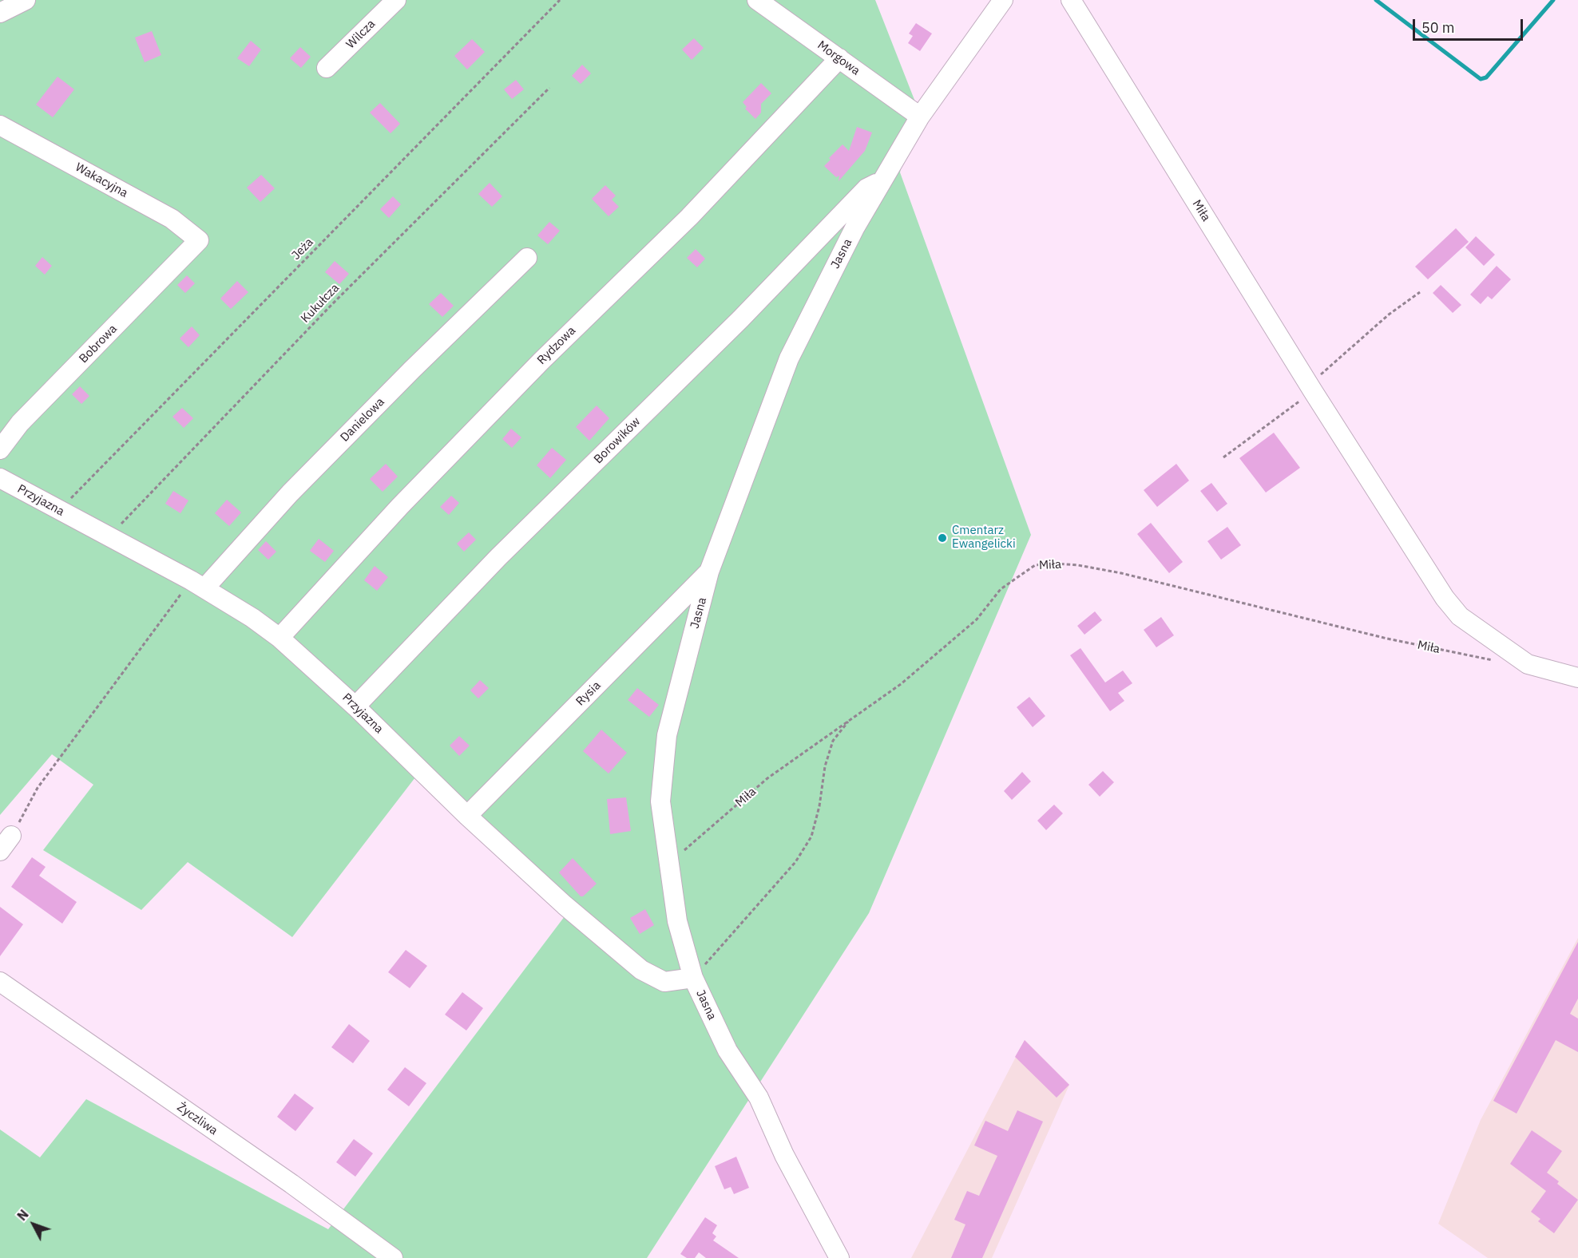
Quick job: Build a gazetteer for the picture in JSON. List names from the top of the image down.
{
  "streets": {
    "street": [
      "Wilcza",
      "Morgowa",
      "Wakacyjna",
      "Miła",
      "Jasna",
      "Bobrowa",
      "Rydzowa",
      "Danielowa",
      "Borowików",
      "Przyjazna",
      "Rysia",
      "Życzliwa"
    ],
    "path": ["Jeża", "Kukułcza"]
  },
  "crossings": [
    ["Morgowa", "Jasna"],
    ["Morgowa", "Rydzowa"],
    ["Wakacyjna", "Bobrowa"],
    ["Miła", "Jasna"],
    ["Jeża", "Przyjazna"],
    ["Jasna", "Borowików"],
    ["Jasna", "Przyjazna"],
    ["Jasna", "Rysia"],
    ["Kukułcza", "Przyjazna"],
    ["Rydzowa", "Przyjazna"],
    ["Danielowa", "Przyjazna"],
    ["Borowików", "Przyjazna"],
    ["Przyjazna", "Rysia"]
  ],
  "places": ["Cmentarz Ewangelicki"],
  "scale_bar": "50 m",
  "north": "top left"
}
